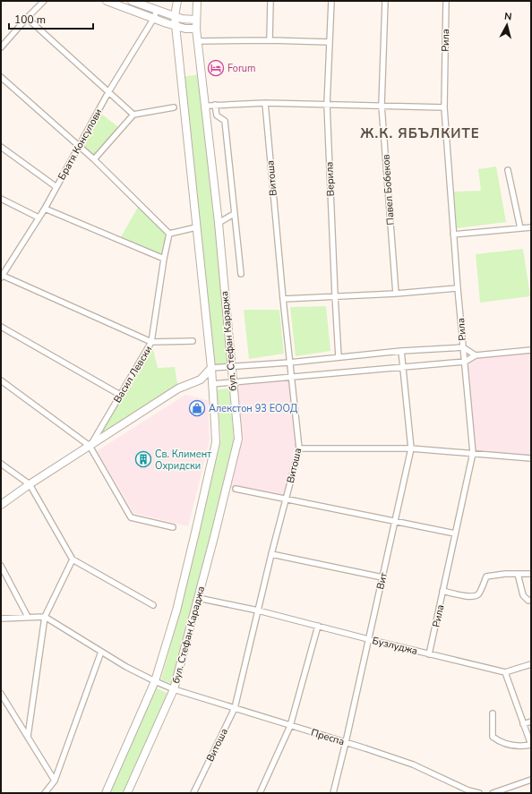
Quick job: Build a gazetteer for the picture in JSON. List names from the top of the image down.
{
  "streets": {
    "street": [
      "Рила",
      "Братя Консулови",
      "Витоша",
      "Верила",
      "Павел Бобеков",
      "бул. Стефан Караджа",
      "Васил Левски",
      "Вит",
      "Бузлуджа",
      "Преспа"
    ]
  },
  "crossings": [
    ["Рила", "Бузлуджа"],
    ["Витоша", "Бузлуджа"],
    ["Витоша", "Преспа"],
    ["бул. Стефан Караджа", "Бузлуджа"],
    ["бул. Стефан Караджа", "Преспа"],
    ["Вит", "Бузлуджа"],
    ["Вит", "Преспа"]
  ],
  "districts": ["Ж.К. ЯБЪЛКИТЕ"],
  "places": {
    "hotel": ["Forum"],
    "shop": ["Алекстон 93 ЕООД"],
    "building": ["Св. Климент Охридски"]
  },
  "scale_bar": "100 m",
  "north": "top"
}
